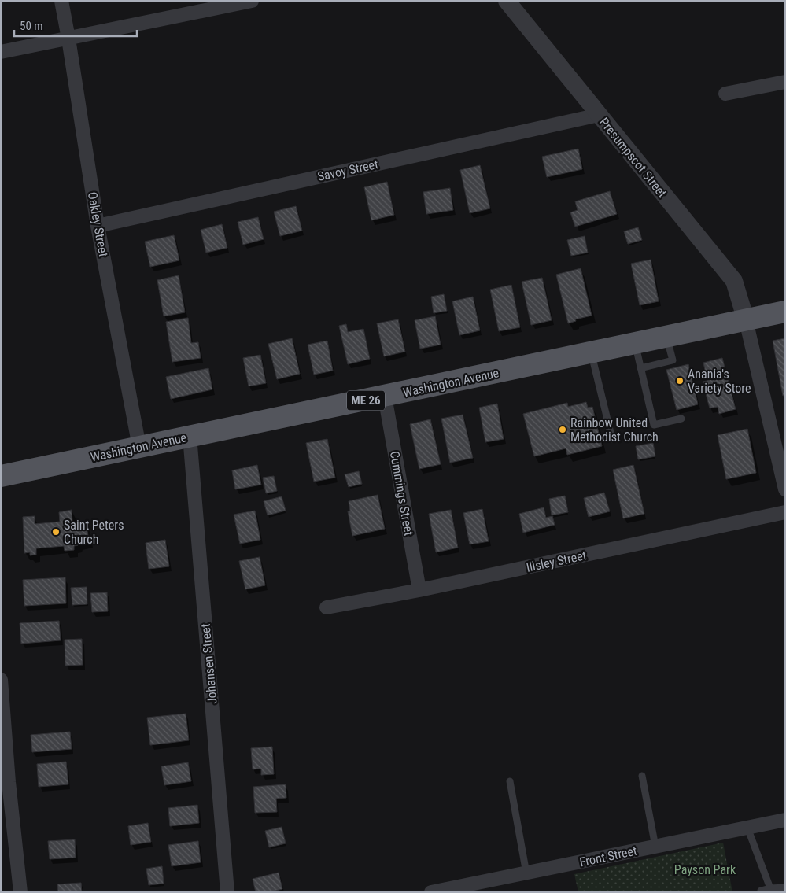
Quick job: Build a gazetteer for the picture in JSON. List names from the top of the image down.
{
  "streets": {
    "main road": ["Washington Avenue", "ME 26"],
    "street": [
      "Presumpscot Street",
      "Savoy Street",
      "Oakley Street",
      "Cummings Street",
      "Illsley Street",
      "Johansen Street",
      "Front Street"
    ]
  },
  "crossings": [
    ["Presumpscot Street", "Savoy Street"],
    ["Presumpscot Street", "Washington Avenue"],
    ["Savoy Street", "Oakley Street"],
    ["Oakley Street", "Washington Avenue"],
    ["Washington Avenue", "Cummings Street"],
    ["Washington Avenue", "Johansen Street"],
    ["Cummings Street", "Illsley Street"]
  ],
  "parks": ["Payson Park"],
  "places": ["Anania's Variety Store", "Rainbow United Methodist Church", "Saint Peters Church"],
  "scale_bar": "50 m"
}
